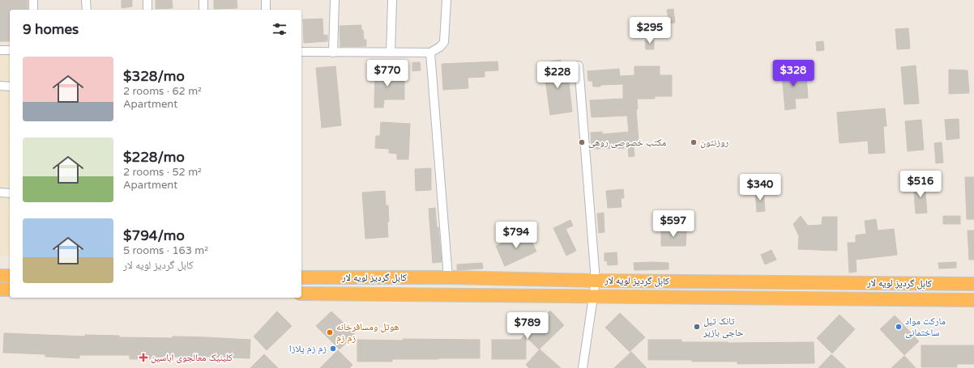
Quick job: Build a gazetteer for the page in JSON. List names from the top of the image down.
{
  "streets": {
    "highway": ["کابل گردیز لویه لار"]
  },
  "places": {
    "other": [
      "مکتب خصوصی روهی",
      "روزنتون",
      "تانک تیل حاجی بازیر",
      "مارکت مواد ساختمانی",
      "هوتل ومسافرخانه زم زم",
      "زم زم پلازا"
    ],
    "health": ["کلینیک معالجوی اباسین"]
  },
  "page": {
    "heading": "9 homes",
    "price": [
      "$295",
      "$770",
      "$328",
      "$228",
      "$516",
      "$340",
      "$597",
      "$794",
      "$789"
    ],
    "list": [
      {
        "name": "$328/mo",
        "note": "2 rooms · 62 m² · Apartment"
      },
      {
        "name": "$228/mo",
        "note": "2 rooms · 52 m² · Apartment"
      },
      {
        "name": "$794/mo",
        "note": "5 rooms · 163 m² · کابل گردیز لویه لار"
      }
    ]
  }
}
